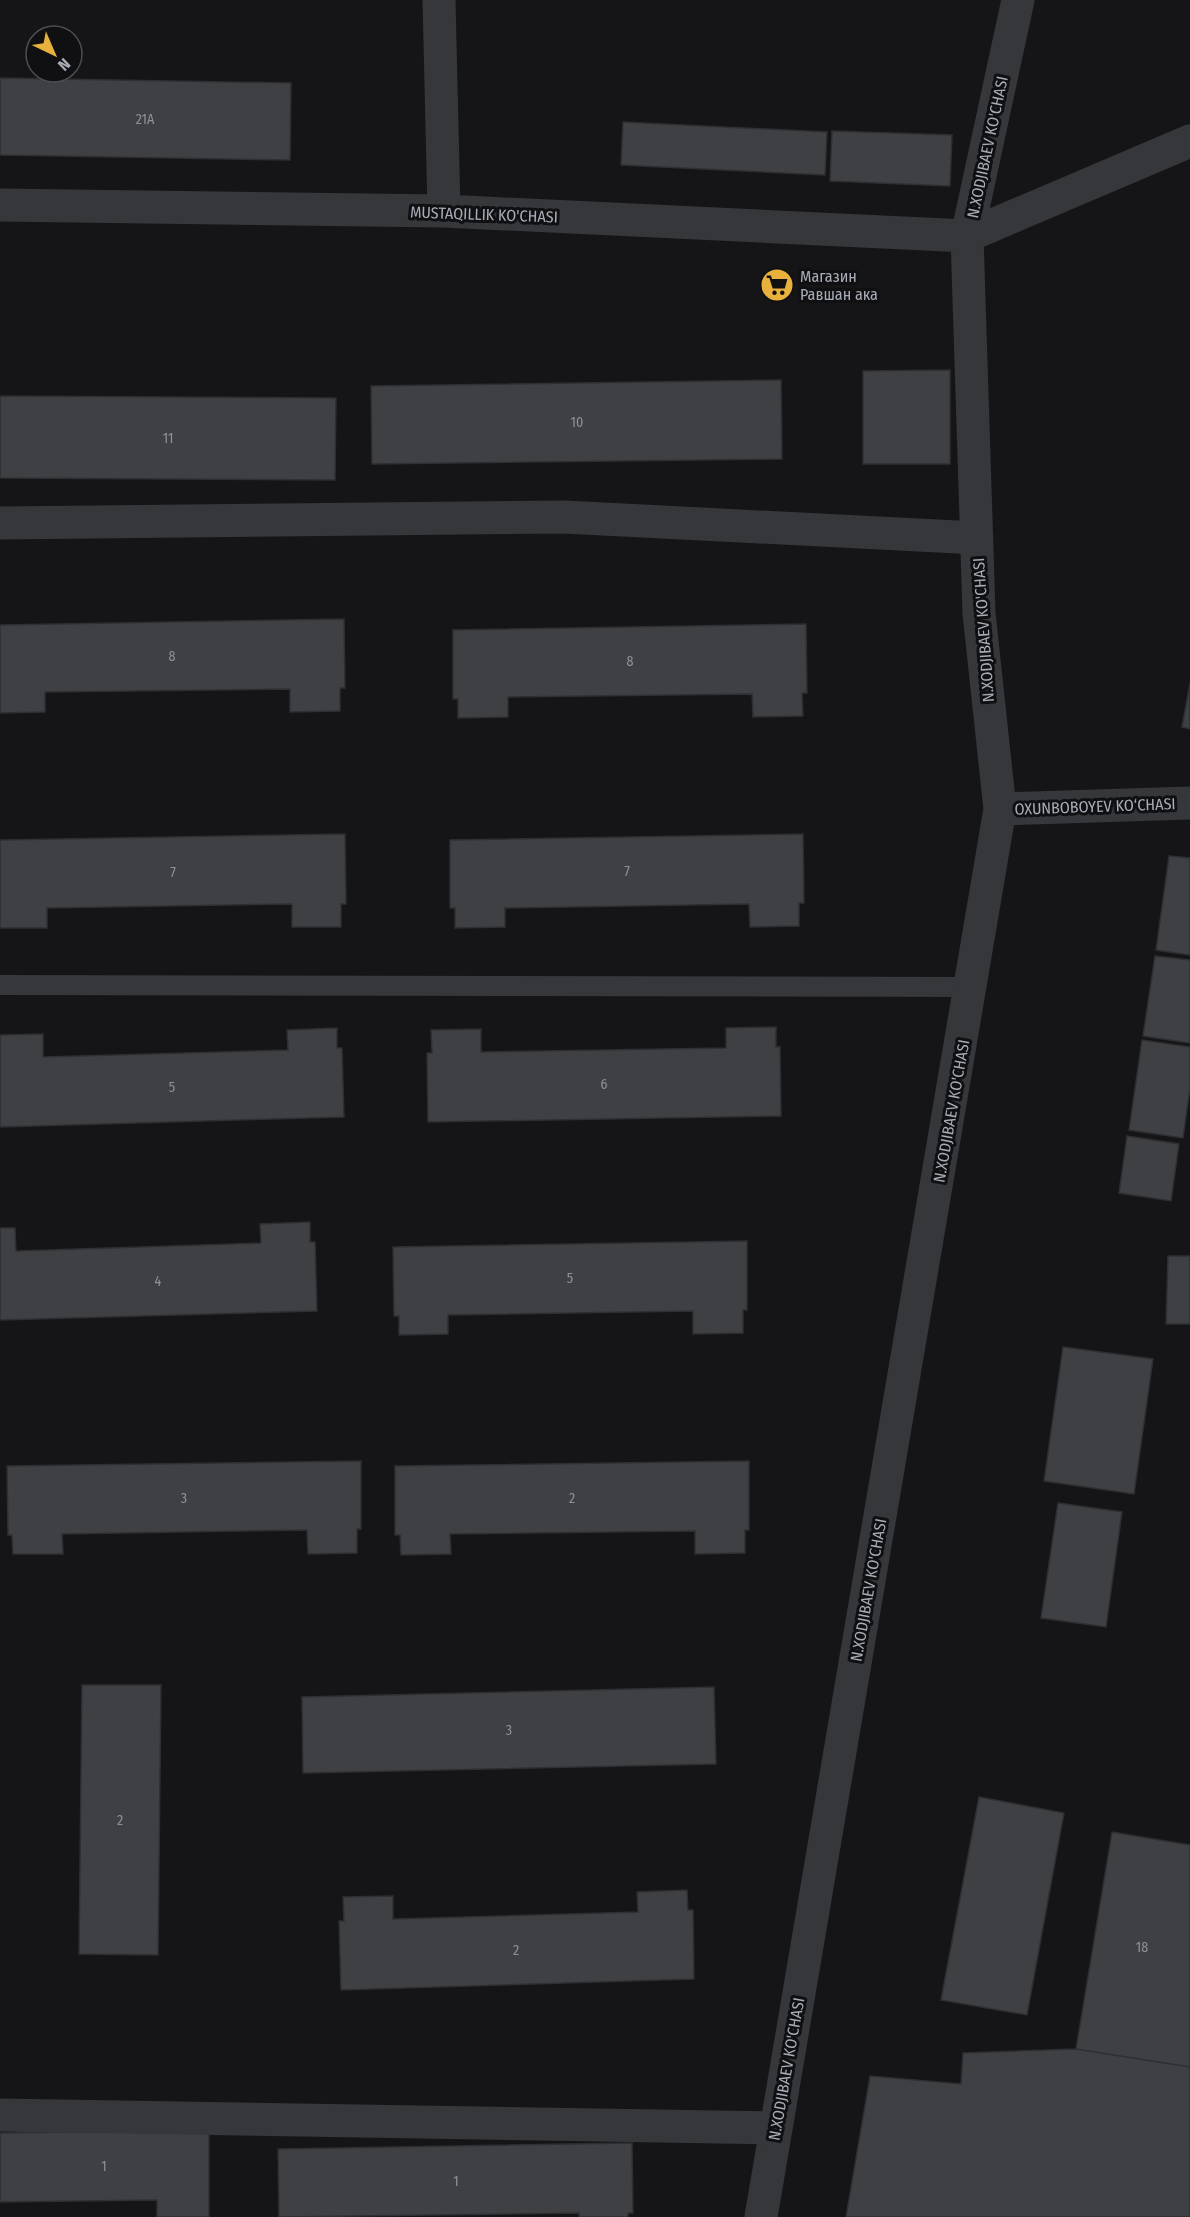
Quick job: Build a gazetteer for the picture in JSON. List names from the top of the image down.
{
  "streets": {
    "street": ["N.XODJIBAEV KO'CHASI", "MUSTAQILLIK KO'CHASI", "OXUNBOBOYEV KO‘CHASI"]
  },
  "crossings": [
    ["N.XODJIBAEV KO'CHASI", "MUSTAQILLIK KO'CHASI"],
    ["N.XODJIBAEV KO'CHASI", "OXUNBOBOYEV KO‘CHASI"]
  ],
  "places": {
    "supermarket": ["Магазин Равшан ака"]
  },
  "house_numbers": [
    "21A",
    "10",
    "11",
    "8",
    "8",
    "7",
    "7",
    "6",
    "5",
    "5",
    "4",
    "3",
    "2",
    "3",
    "2",
    "18",
    "2",
    "1",
    "1"
  ],
  "north": "bottom right"
}
